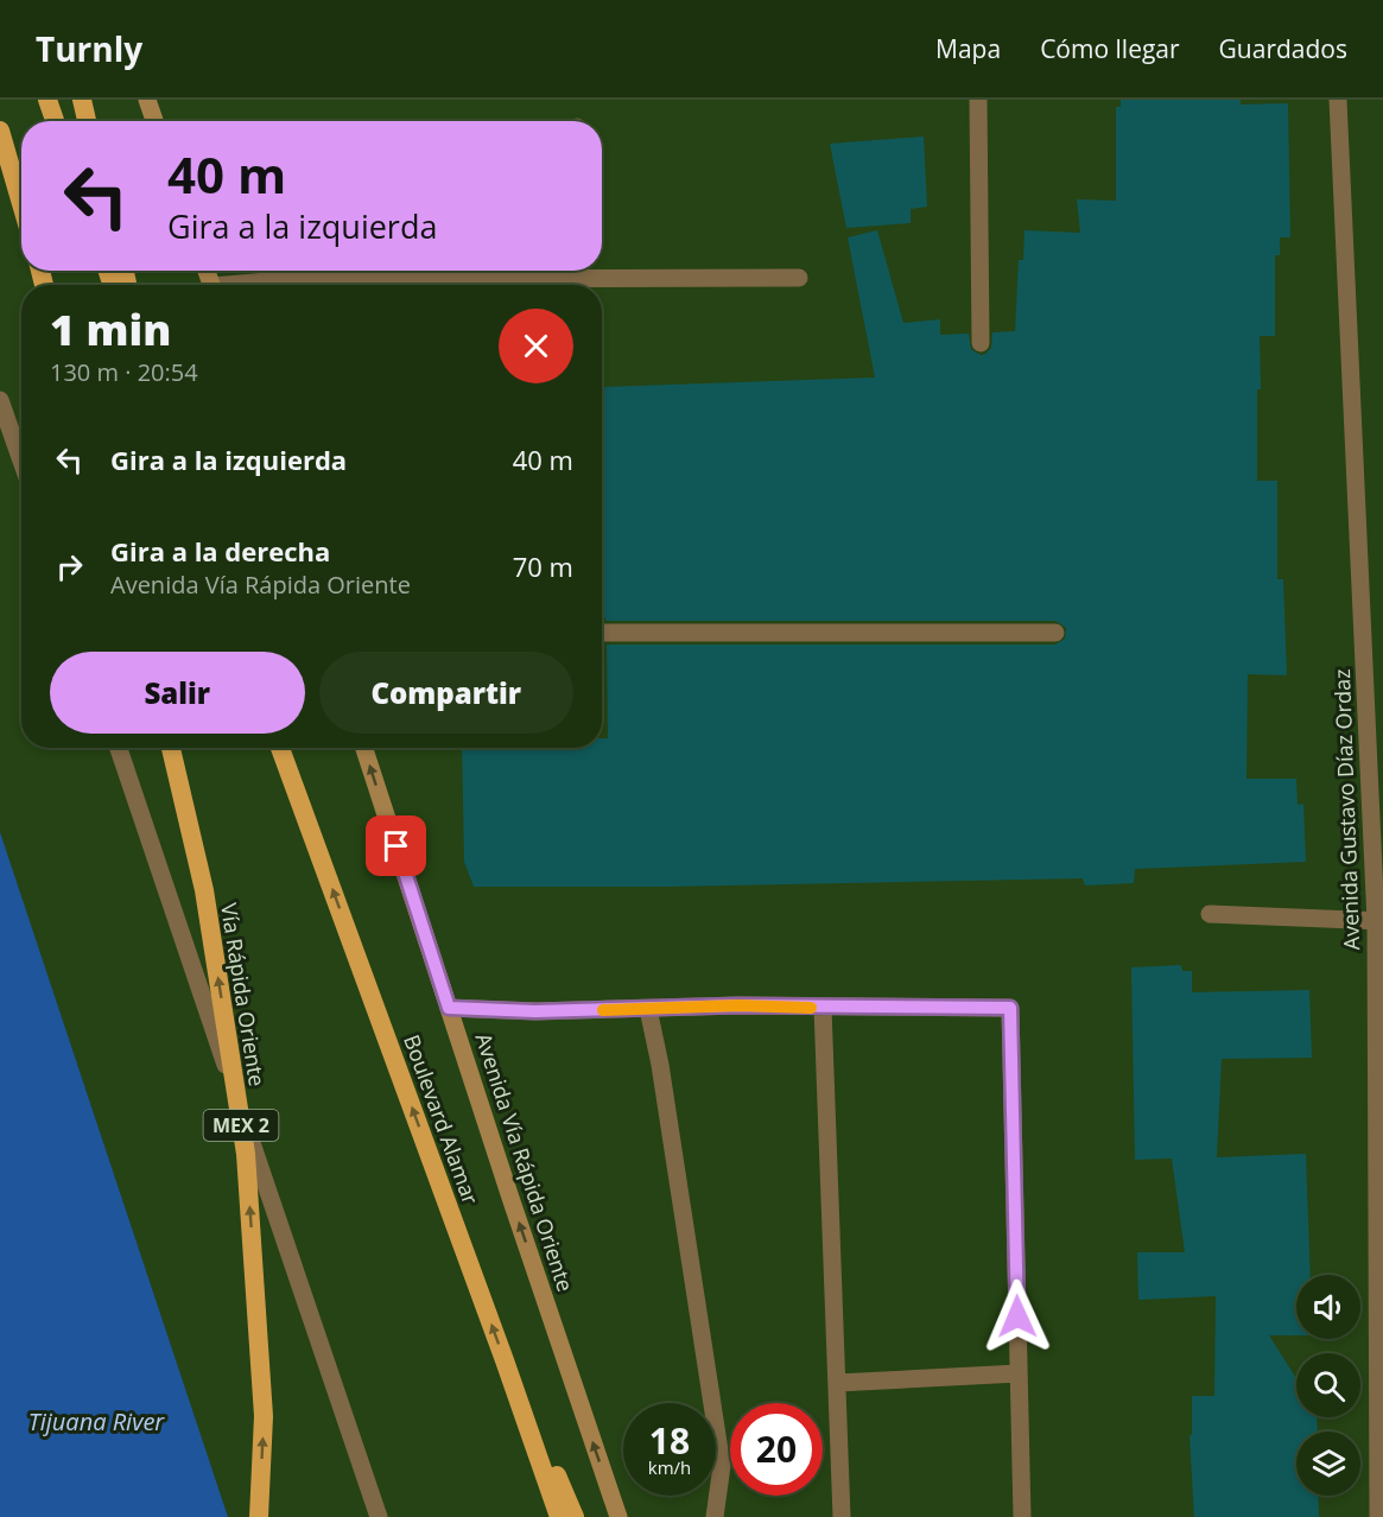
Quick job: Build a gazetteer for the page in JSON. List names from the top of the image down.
{
  "streets": {
    "highway": ["Vía Rápida Oriente", "Boulevard Alamar", "MEX 2"],
    "main road": ["Avenida Vía Rápida Oriente"],
    "street": ["Avenida Gustavo Díaz Ordaz"]
  },
  "one_way": ["Vía Rápida Oriente", "Boulevard Alamar", "Avenida Vía Rápida Oriente"],
  "water": ["Tijuana River"],
  "page": {
    "header": "Turnly",
    "nav": ["Mapa", "Cómo llegar", "Guardados"],
    "turn": ["40 m", "Gira a la izquierda"],
    "heading": ["1 min", "130 m · 20:54"],
    "list": [
      {
        "name": "Gira a la izquierda",
        "value": "40 m"
      },
      {
        "name": "Gira a la derecha",
        "note": "Avenida Vía Rápida Oriente",
        "value": "70 m"
      }
    ],
    "buttons": ["Salir", "Compartir"],
    "speed": "18 km/h",
    "limit": "20"
  }
}
